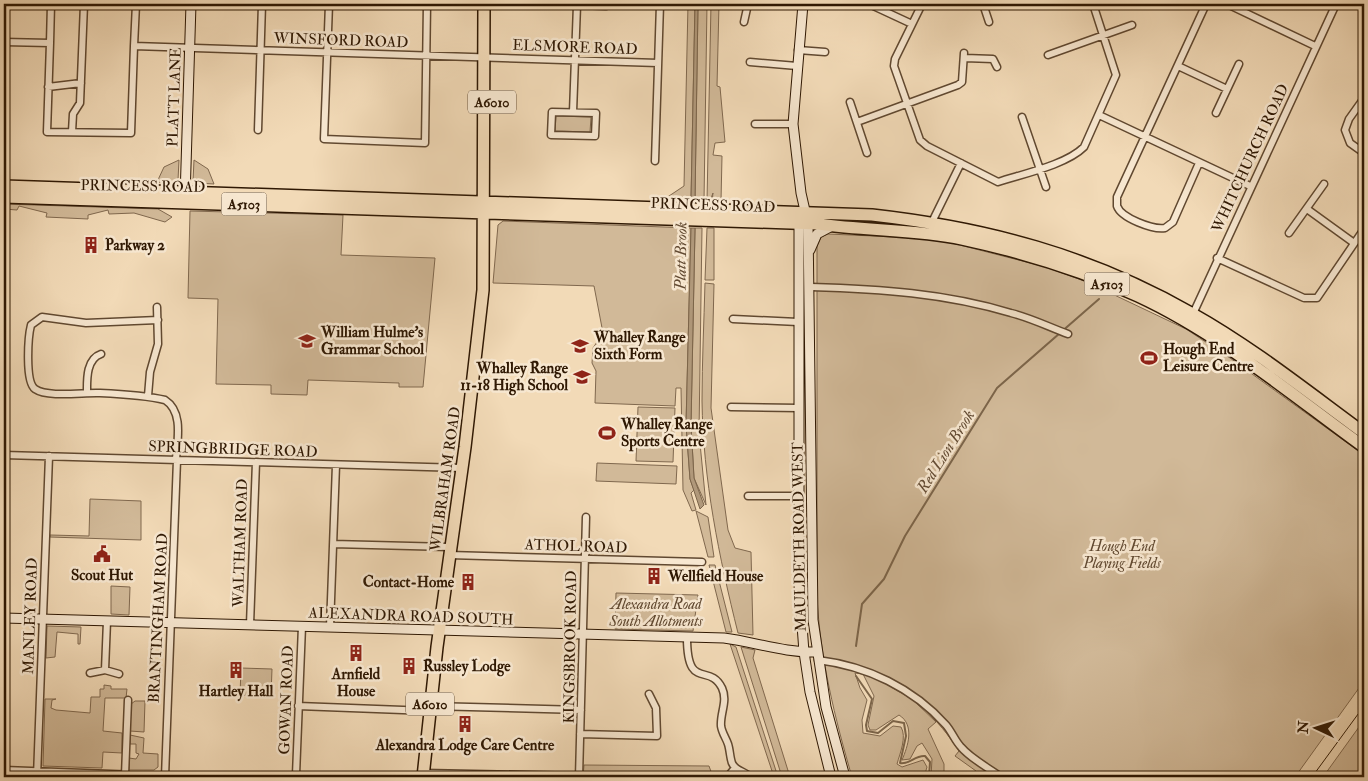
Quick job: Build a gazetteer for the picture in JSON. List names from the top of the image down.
{
  "streets": {
    "highway": [
      "A6010",
      "PRINCESS ROAD",
      "A5103",
      "WILBRAHAM ROAD"
    ],
    "street": [
      "WINSFORD ROAD",
      "ELSMORE ROAD",
      "PLATT LANE",
      "WHITCHURCH ROAD",
      "SPRINGBRIDGE ROAD",
      "MAULDETH ROAD WEST",
      "WALTHAM ROAD",
      "ATHOL ROAD",
      "MANLEY ROAD",
      "ALEXANDRA ROAD SOUTH",
      "BRANTINGHAM ROAD",
      "KINGSBROOK ROAD",
      "GOWAN ROAD"
    ]
  },
  "crossings": [
    ["WINSFORD ROAD", "ELSMORE ROAD"],
    ["WINSFORD ROAD", "PLATT LANE"],
    ["WINSFORD ROAD", "WILBRAHAM ROAD"],
    ["ELSMORE ROAD", "WILBRAHAM ROAD"],
    ["PLATT LANE", "PRINCESS ROAD"],
    ["WHITCHURCH ROAD", "PRINCESS ROAD"],
    ["PRINCESS ROAD", "WILBRAHAM ROAD"],
    ["PRINCESS ROAD", "MAULDETH ROAD WEST"],
    ["SPRINGBRIDGE ROAD", "WILBRAHAM ROAD"],
    ["SPRINGBRIDGE ROAD", "WALTHAM ROAD"],
    ["SPRINGBRIDGE ROAD", "MANLEY ROAD"],
    ["SPRINGBRIDGE ROAD", "BRANTINGHAM ROAD"],
    ["WILBRAHAM ROAD", "ATHOL ROAD"],
    ["WILBRAHAM ROAD", "ALEXANDRA ROAD SOUTH"],
    ["MAULDETH ROAD WEST", "ALEXANDRA ROAD SOUTH"],
    ["WALTHAM ROAD", "ALEXANDRA ROAD SOUTH"],
    ["ATHOL ROAD", "KINGSBROOK ROAD"],
    ["MANLEY ROAD", "ALEXANDRA ROAD SOUTH"],
    ["ALEXANDRA ROAD SOUTH", "BRANTINGHAM ROAD"],
    ["ALEXANDRA ROAD SOUTH", "KINGSBROOK ROAD"],
    ["ALEXANDRA ROAD SOUTH", "GOWAN ROAD"]
  ],
  "water": ["Platt Brook", "Red Lion Brook"],
  "parks": ["Hough End Playing Fields", "Alexandra Road South Allotments"],
  "places": {
    "building": [
      "Parkway 2",
      "Wellfield House",
      "Contact-Home",
      "Arnfield House",
      "Russley Lodge",
      "Hartley Hall",
      "Alexandra Lodge Care Centre"
    ],
    "school or university": ["William Hulme's Grammar School", "Whalley Range Sixth Form", "Whalley Range 11-18 High School"],
    "sports": ["Hough End Leisure Centre", "Whalley Range Sports Centre"],
    "public building": ["Scout Hut"]
  },
  "north": "left"
}
